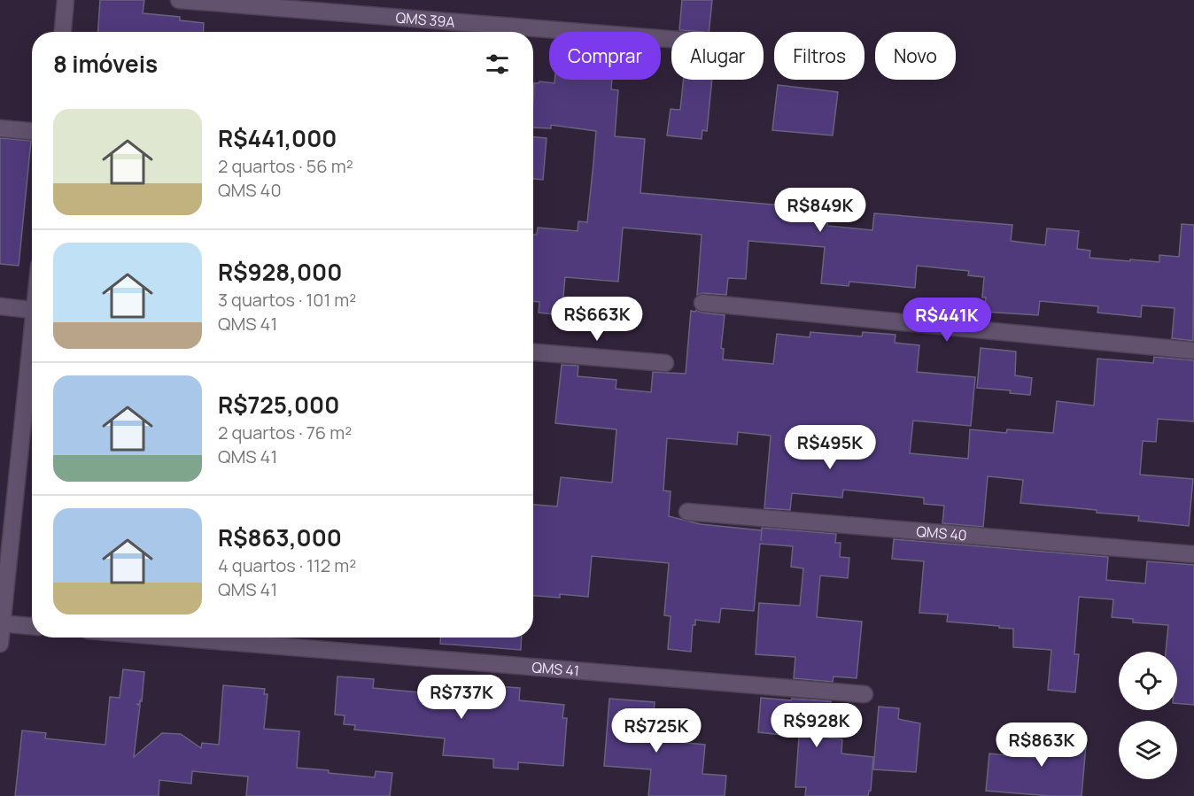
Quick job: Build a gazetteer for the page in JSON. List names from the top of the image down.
{
  "streets": {
    "street": ["QMS 39A", "QMS 40", "QMS 41"]
  },
  "page": {
    "chip": [
      "Comprar",
      "Alugar",
      "Filtros",
      "Novo"
    ],
    "heading": "8 imóveis",
    "list": [
      {
        "name": "R$441,000",
        "note": "2 quartos · 56 m² · QMS 40"
      },
      {
        "name": "R$928,000",
        "note": "3 quartos · 101 m² · QMS 41"
      },
      {
        "name": "R$725,000",
        "note": "2 quartos · 76 m² · QMS 41"
      },
      {
        "name": "R$863,000",
        "note": "4 quartos · 112 m² · QMS 41"
      }
    ],
    "price": [
      "R$849K",
      "R$663K",
      "R$441K",
      "R$495K",
      "R$737K",
      "R$928K",
      "R$725K",
      "R$863K"
    ]
  }
}
